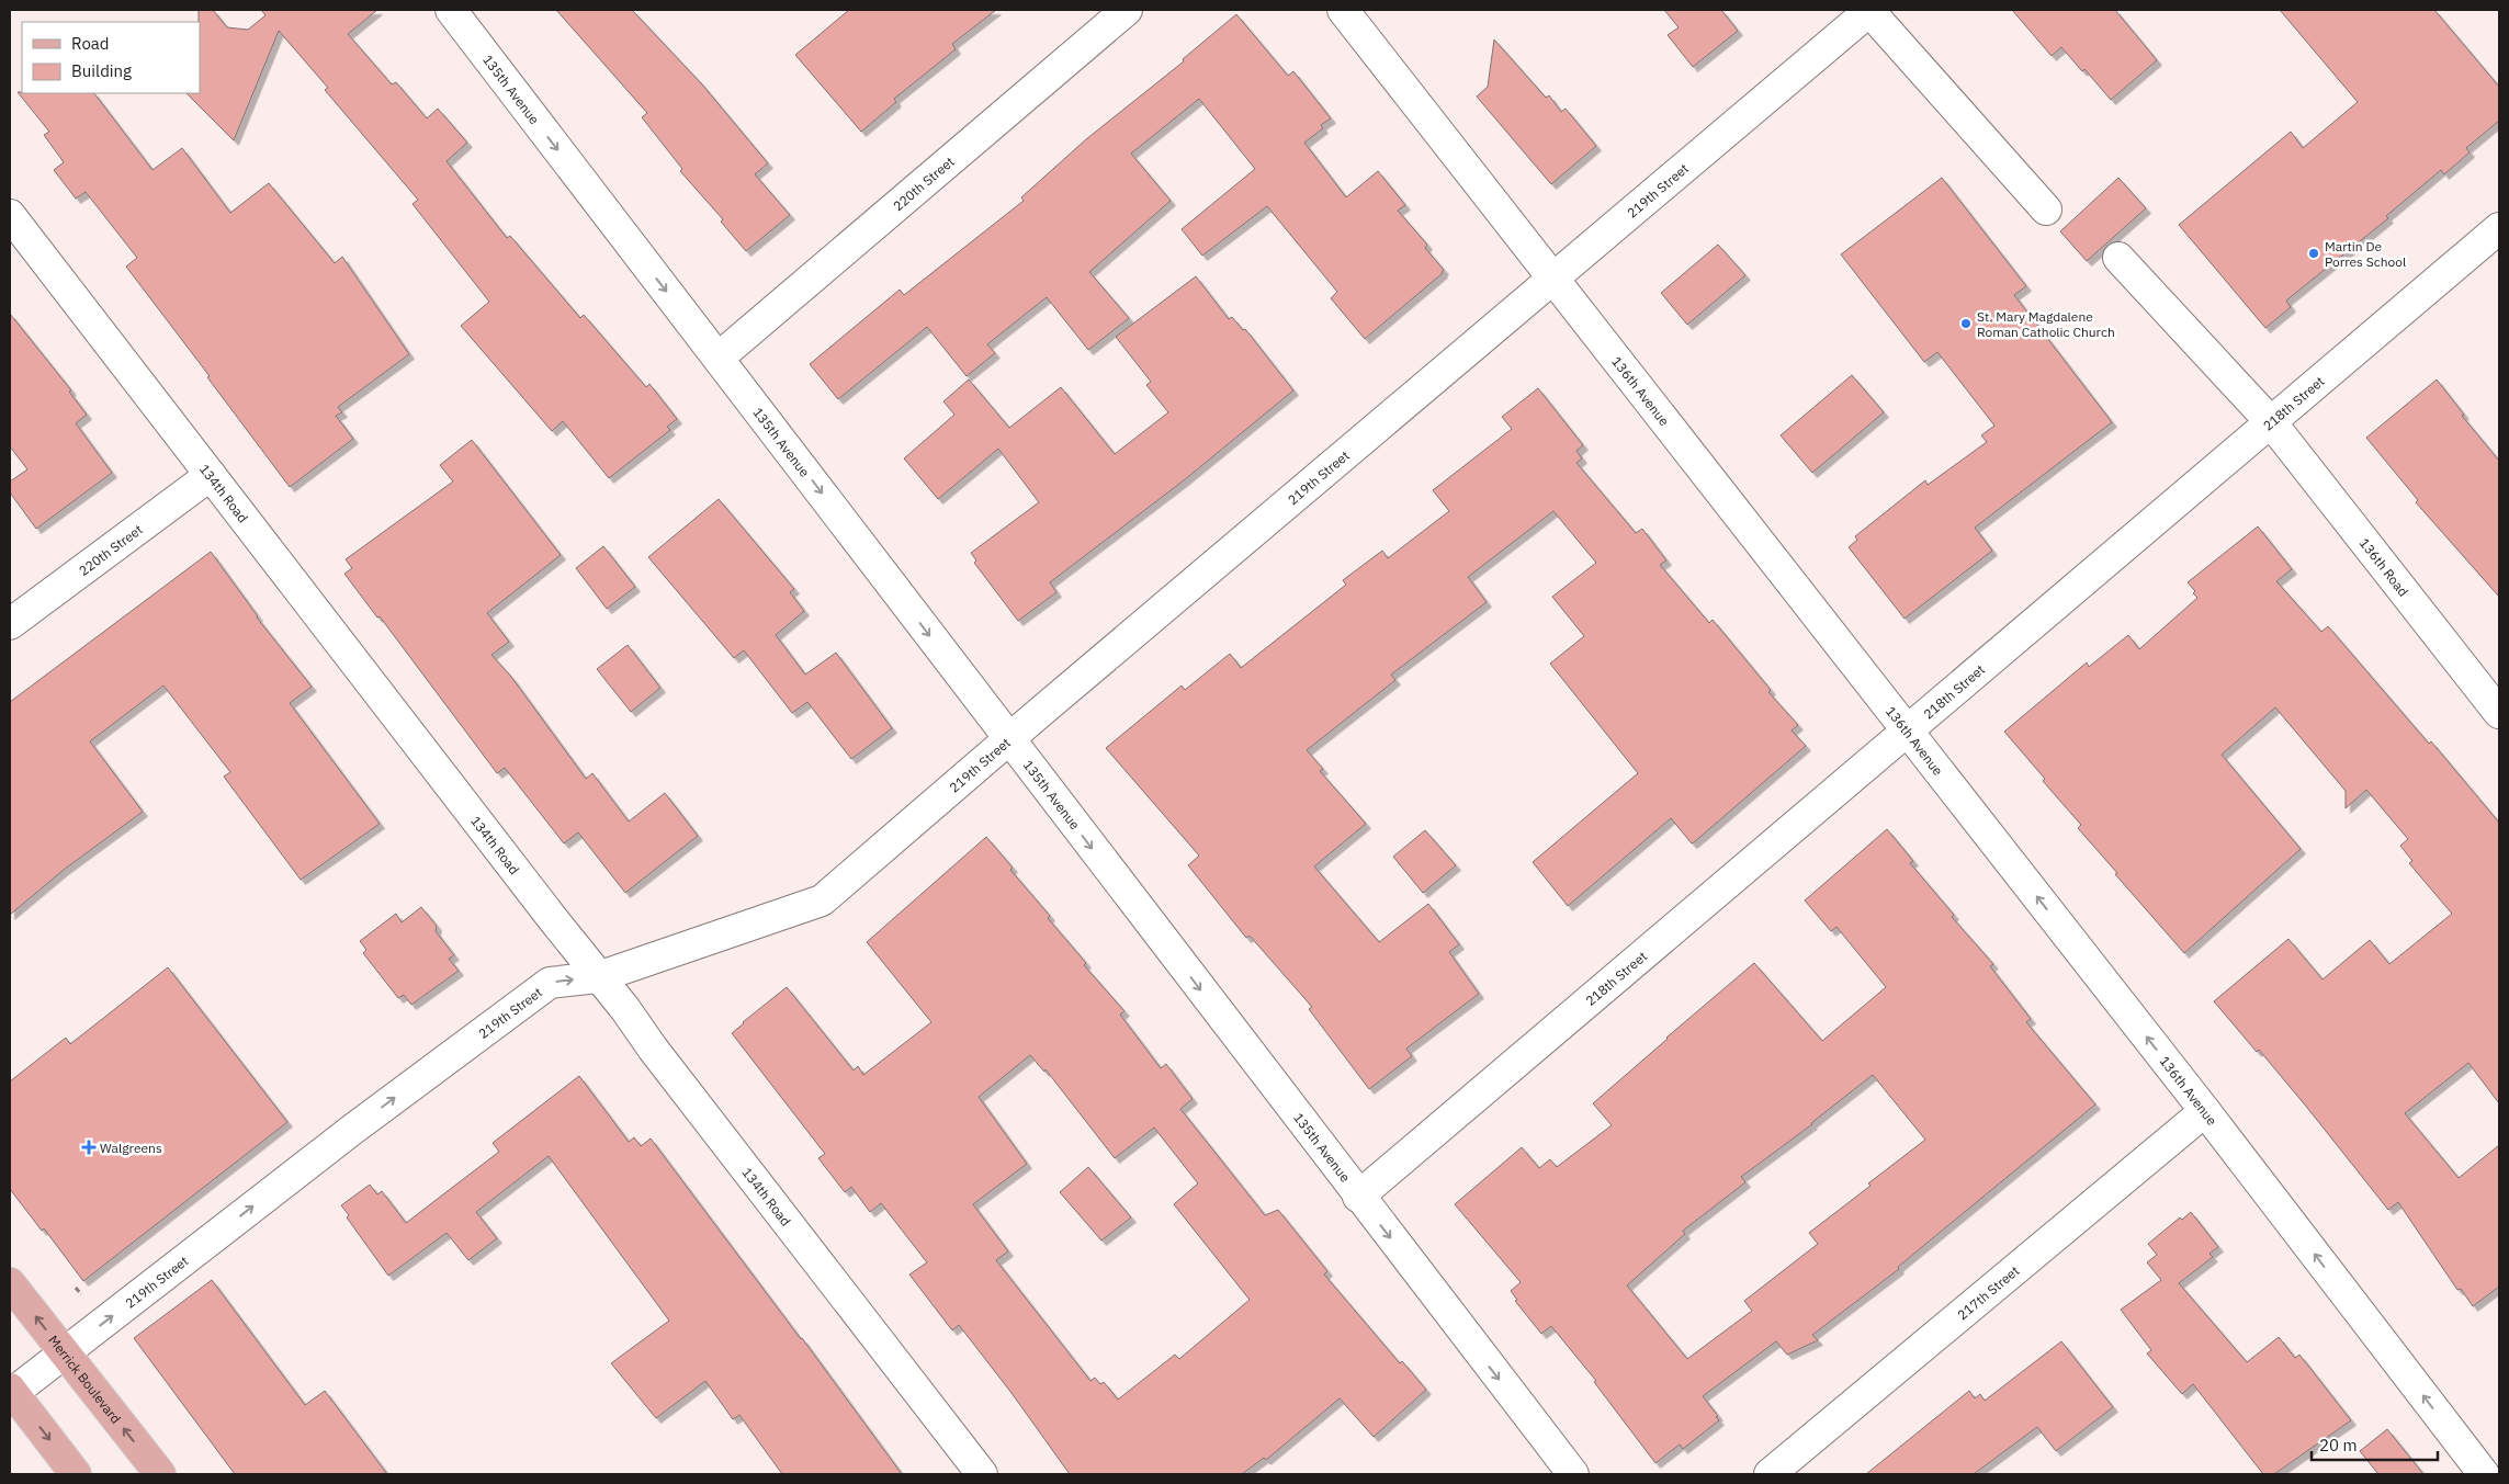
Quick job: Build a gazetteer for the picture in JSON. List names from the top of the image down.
{
  "streets": {
    "main road": ["Merrick Boulevard"],
    "street": [
      "135th Avenue",
      "220th Street",
      "219th Street",
      "136th Avenue",
      "218th Street",
      "134th Road",
      "136th Road",
      "217th Street"
    ]
  },
  "crossings": [
    ["135th Avenue", "220th Street"],
    ["135th Avenue", "219th Street"],
    ["135th Avenue", "218th Street"],
    ["220th Street", "134th Road"],
    ["219th Street", "136th Avenue"],
    ["219th Street", "134th Road"],
    ["219th Street", "Merrick Boulevard"],
    ["136th Avenue", "218th Street"],
    ["136th Avenue", "217th Street"],
    ["218th Street", "136th Road"]
  ],
  "one_way": ["135th Avenue", "136th Avenue"],
  "places": {
    "other": ["Martin De Porres School", "St. Mary Magdalene Roman Catholic Church"],
    "health": ["Walgreens"]
  },
  "legend": ["Road", "Building"],
  "scale_bar": "20 m"
}
